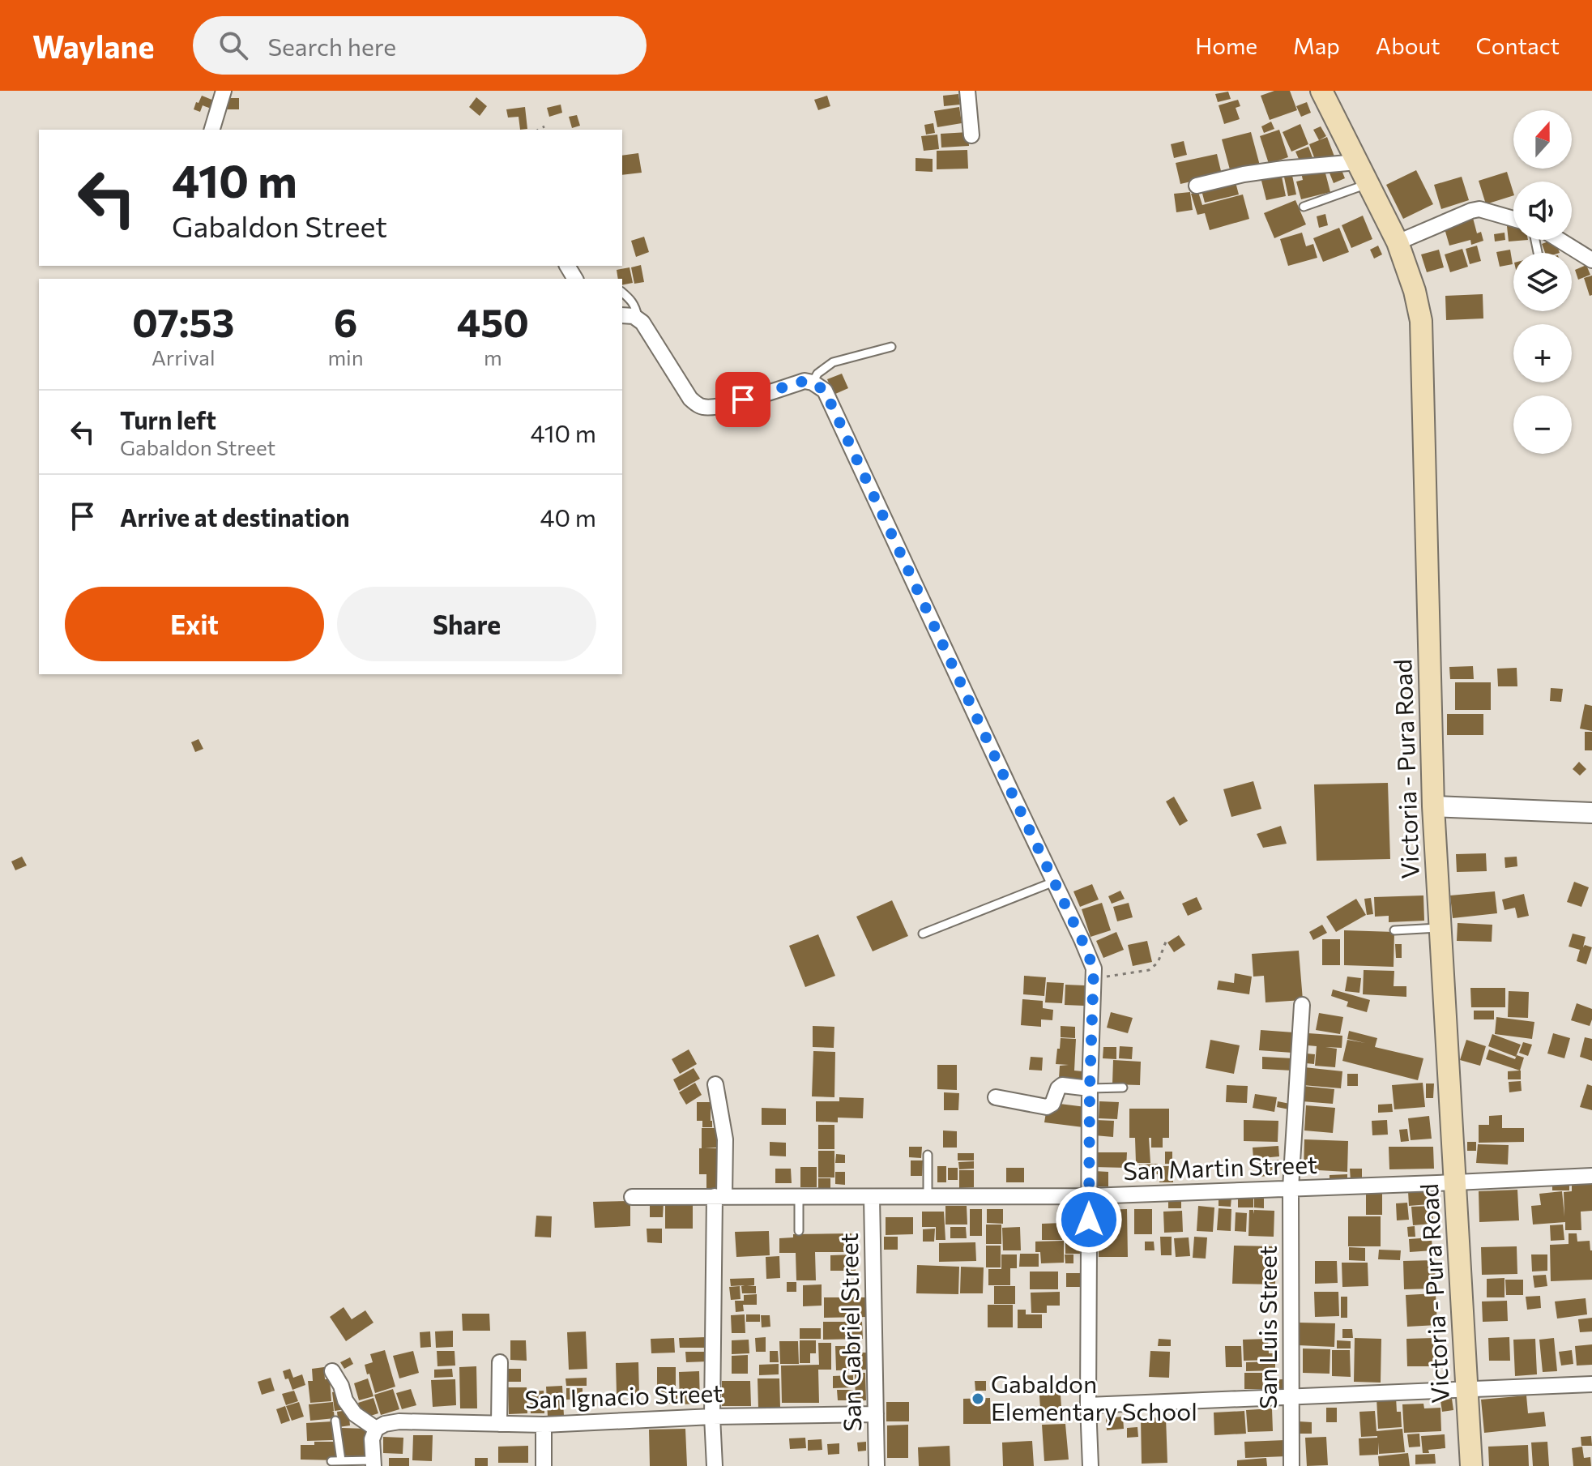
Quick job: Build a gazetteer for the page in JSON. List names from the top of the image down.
{
  "streets": {
    "main road": ["Victoria - Pura Road"],
    "street": [
      "San Martin Street",
      "San Luis Street",
      "San Gabriel Street",
      "San Ignacio Street"
    ]
  },
  "crossings": [
    ["Victoria - Pura Road", "San Martin Street"],
    ["San Martin Street", "San Luis Street"],
    ["San Martin Street", "San Gabriel Street"],
    ["San Gabriel Street", "San Ignacio Street"]
  ],
  "places": ["Gabaldon Elementary School"],
  "north": "top",
  "page": {
    "header": "Waylane",
    "search": "Search here",
    "nav": [
      "Home",
      "Map",
      "About",
      "Contact"
    ],
    "map_buttons": ["+", "−"],
    "turn": ["410 m", "Gabaldon Street"],
    "eta": [
      "07:53",
      "Arrival",
      "6",
      "min",
      "450",
      "m"
    ],
    "list": [
      {
        "name": "Turn left",
        "note": "Gabaldon Street",
        "value": "410 m"
      },
      {
        "name": "Arrive at destination",
        "value": "40 m"
      }
    ],
    "buttons": ["Exit", "Share"]
  }
}
